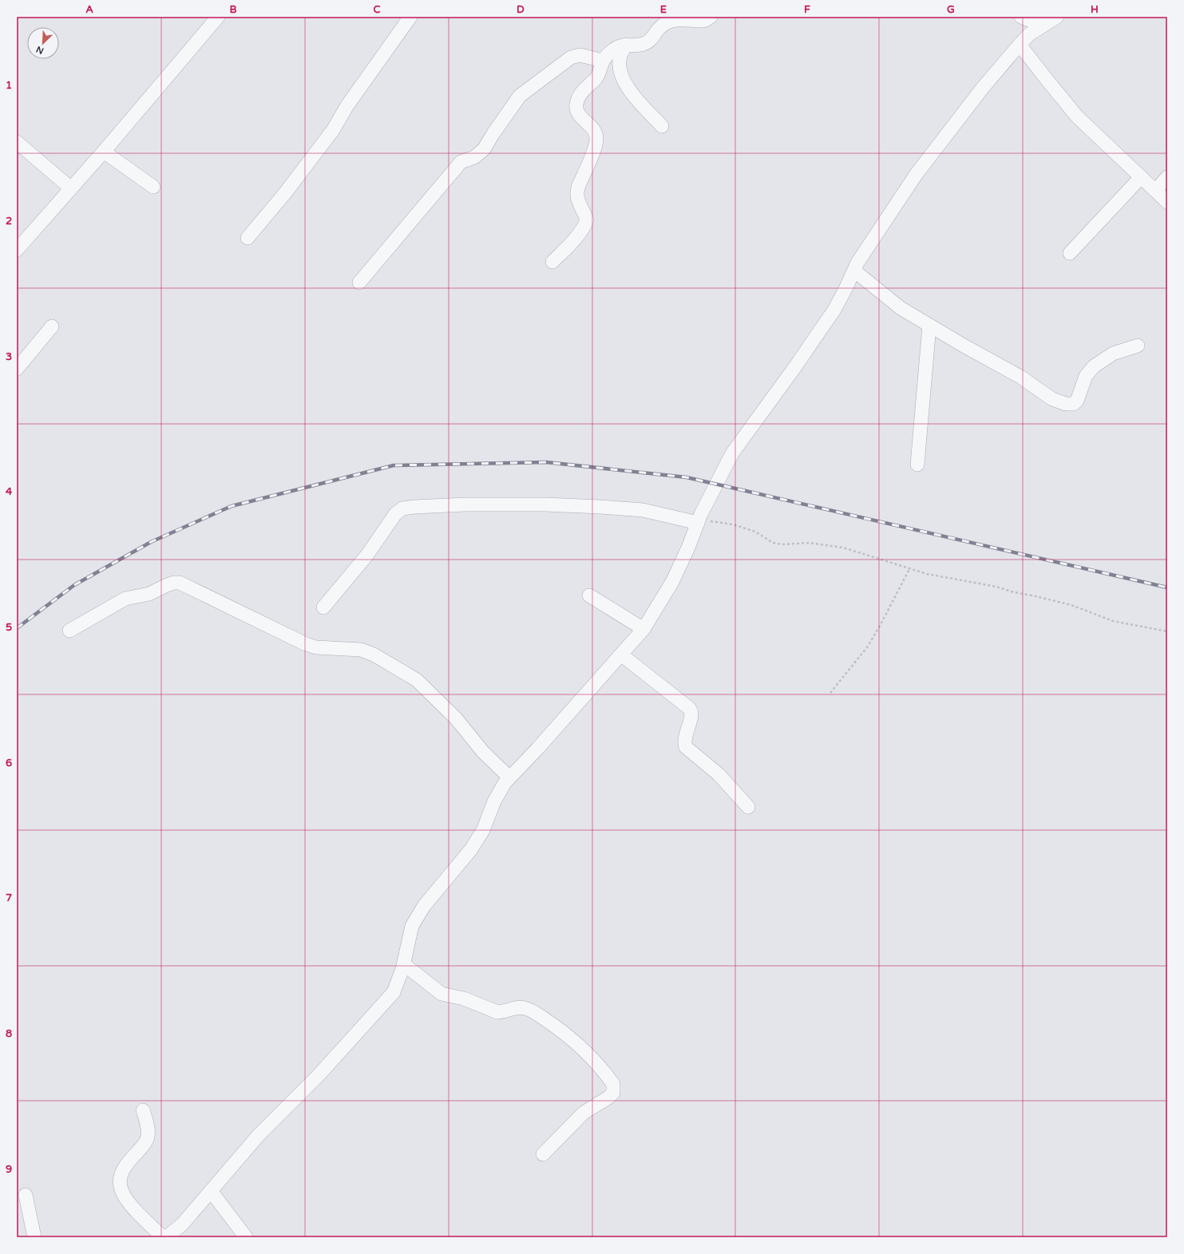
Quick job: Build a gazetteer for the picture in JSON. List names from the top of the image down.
{
  "north": "bottom left",
  "grid": {
    "columns": [
      "A",
      "B",
      "C",
      "D",
      "E",
      "F",
      "G",
      "H"
    ],
    "rows": [
      "1",
      "2",
      "3",
      "4",
      "5",
      "6",
      "7",
      "8",
      "9"
    ]
  }
}
